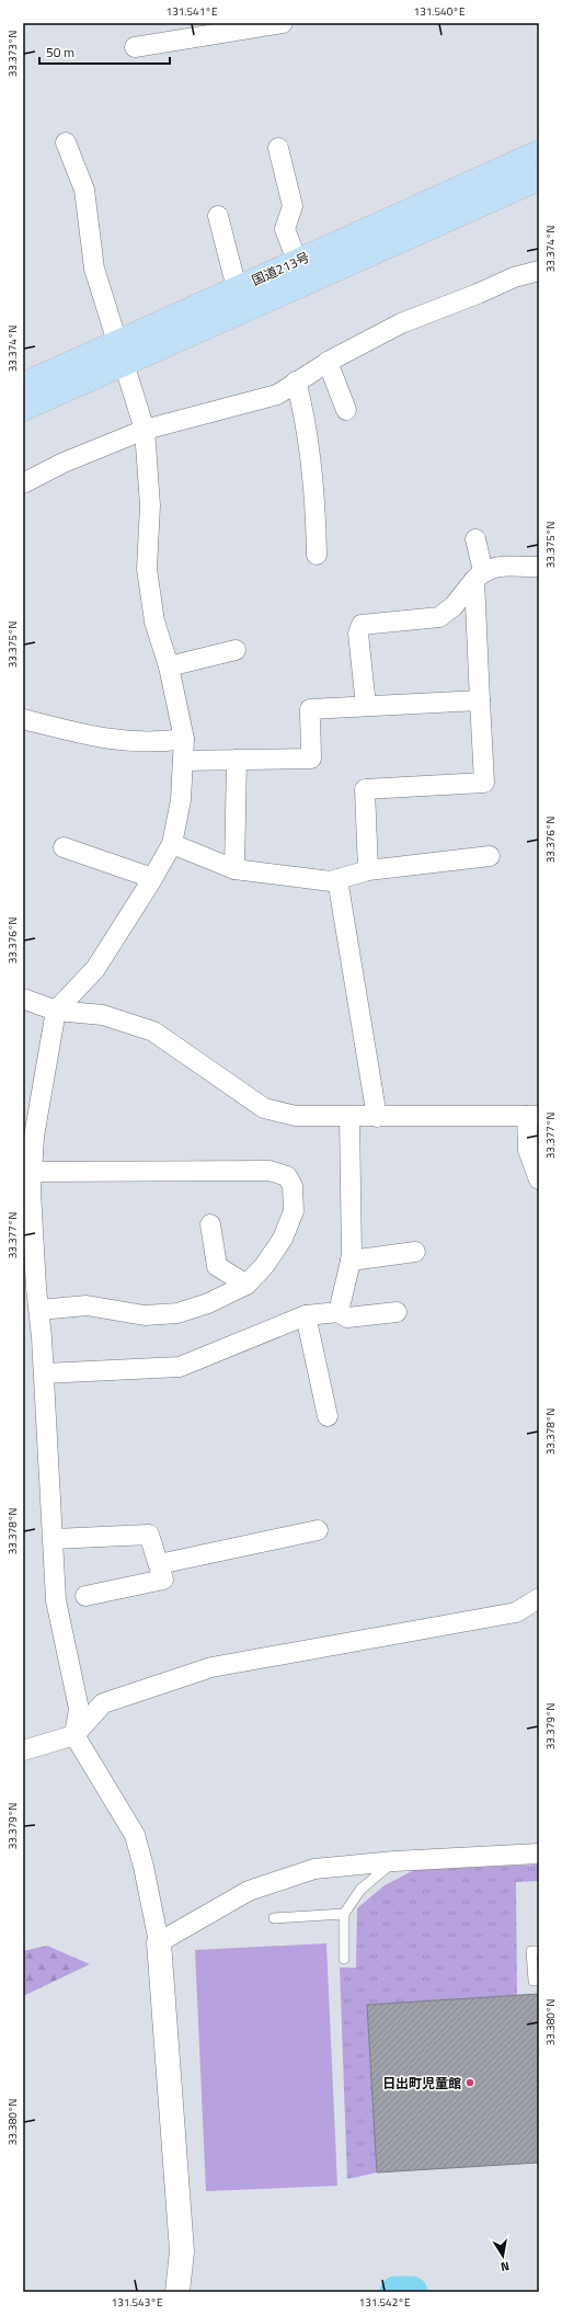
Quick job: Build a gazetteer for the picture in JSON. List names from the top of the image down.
{
  "streets": {
    "highway": ["国道213号"]
  },
  "places": ["日出町児童館"],
  "scale_bar": "50 m",
  "north": "bottom",
  "coordinates": [
    "131.541°E",
    "131.540°E",
    "33.373°N",
    "33.374°N",
    "33.375°N",
    "33.376°N",
    "33.377°N",
    "33.378°N",
    "33.379°N",
    "33.380°N",
    "131.543°E",
    "131.542°E"
  ]
}
